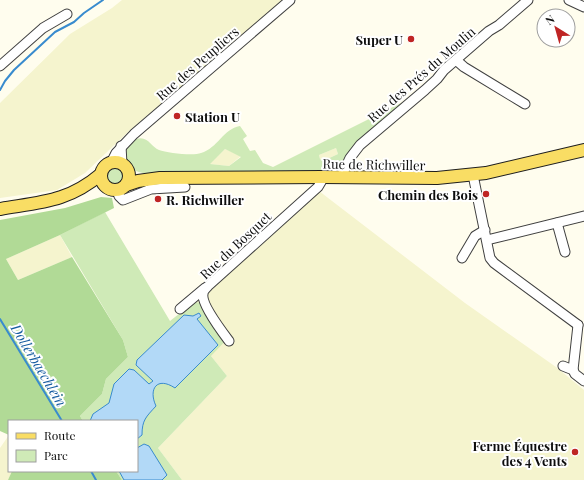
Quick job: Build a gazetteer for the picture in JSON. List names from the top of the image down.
{
  "streets": {
    "main road": ["Rue de Richwiller"],
    "street": ["Rue des Peupliers", "Rue des Prés du Moulin", "Rue du Bosquet"]
  },
  "crossings": [
    ["Rue des Peupliers", "Rue de Richwiller"],
    ["Rue des Prés du Moulin", "Rue de Richwiller"],
    ["Rue de Richwiller", "Rue du Bosquet"]
  ],
  "water": ["Dollerbaechlein"],
  "places": [
    "Super U",
    "Station U",
    "Chemin des Bois",
    "R. Richwiller",
    "Ferme Équestre des 4 Vents"
  ],
  "legend": ["Route", "Parc"],
  "north": "top left"
}
